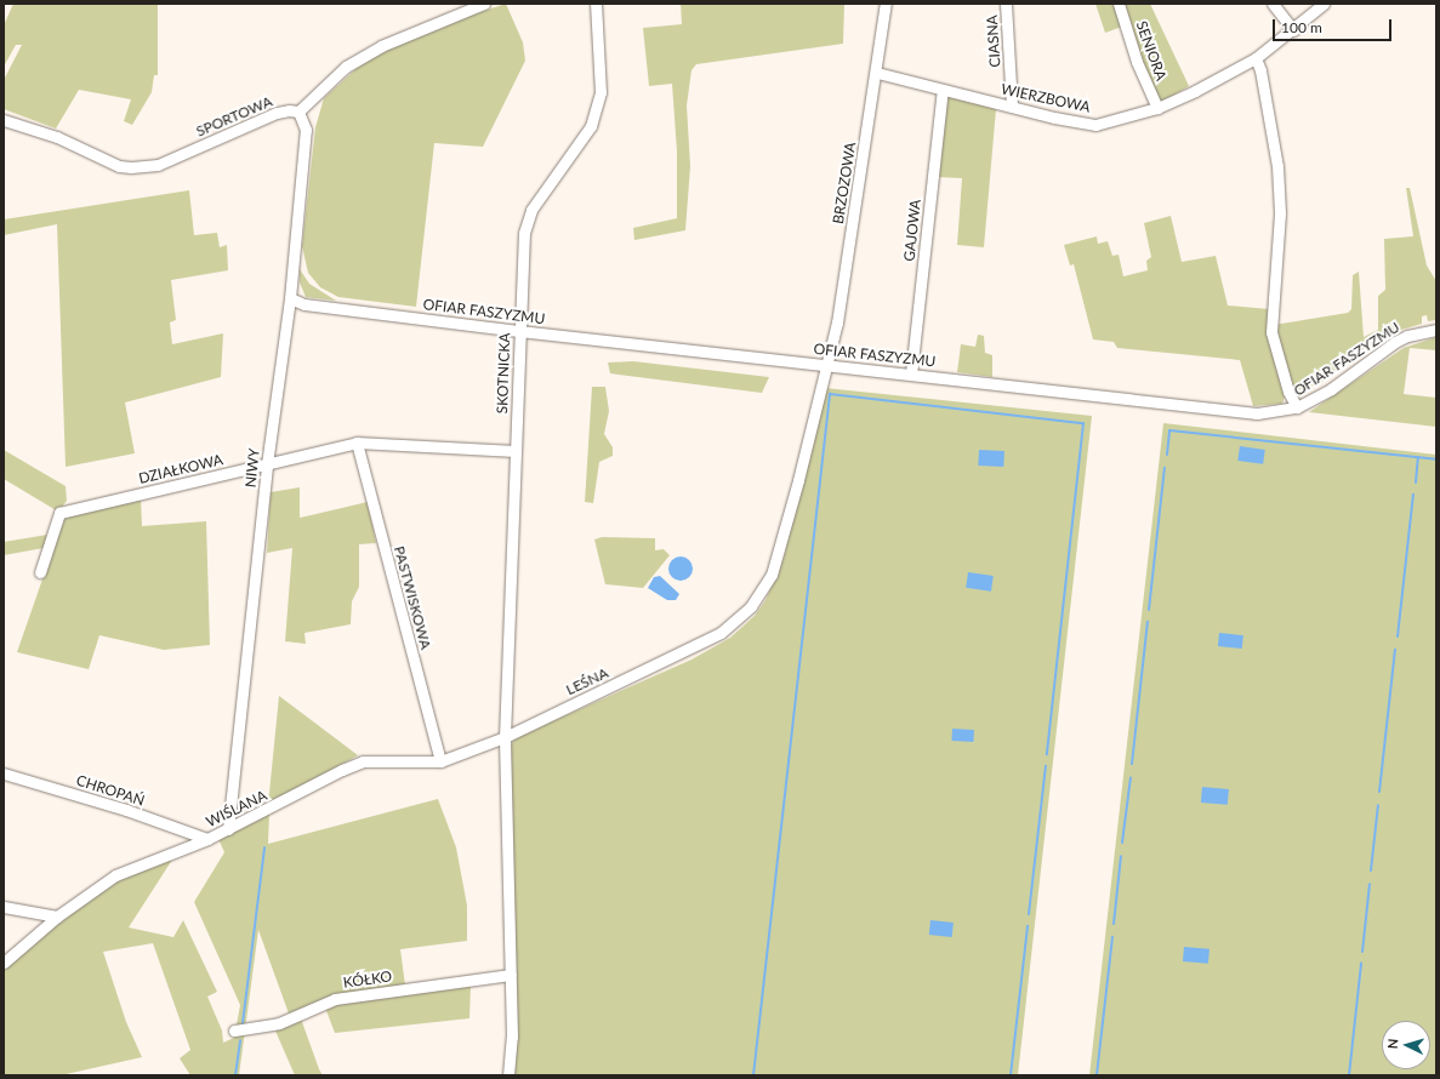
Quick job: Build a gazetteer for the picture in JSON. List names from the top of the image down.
{
  "streets": {
    "street": [
      "CIASNA",
      "SENIORA",
      "WIERZBOWA",
      "SPORTOWA",
      "BRZOZOWA",
      "GAJOWA",
      "OFIAR FASZYZMU",
      "SKOTNICKA",
      "NIWY",
      "DZIAŁKOWA",
      "PASTWISKOWA",
      "LEŚNA",
      "CHROPAŃ",
      "WIŚLANA",
      "KÓŁKO"
    ]
  },
  "crossings": [
    ["CIASNA", "WIERZBOWA"],
    ["SENIORA", "WIERZBOWA"],
    ["WIERZBOWA", "BRZOZOWA"],
    ["WIERZBOWA", "GAJOWA"],
    ["SPORTOWA", "NIWY"],
    ["BRZOZOWA", "OFIAR FASZYZMU"],
    ["BRZOZOWA", "LEŚNA"],
    ["GAJOWA", "OFIAR FASZYZMU"],
    ["OFIAR FASZYZMU", "SKOTNICKA"],
    ["OFIAR FASZYZMU", "NIWY"],
    ["OFIAR FASZYZMU", "LEŚNA"],
    ["SKOTNICKA", "DZIAŁKOWA"],
    ["SKOTNICKA", "LEŚNA"],
    ["SKOTNICKA", "WIŚLANA"],
    ["NIWY", "DZIAŁKOWA"],
    ["NIWY", "WIŚLANA"],
    ["DZIAŁKOWA", "PASTWISKOWA"],
    ["PASTWISKOWA", "WIŚLANA"],
    ["LEŚNA", "WIŚLANA"],
    ["CHROPAŃ", "WIŚLANA"]
  ],
  "scale_bar": "100 m",
  "north": "left"
}
